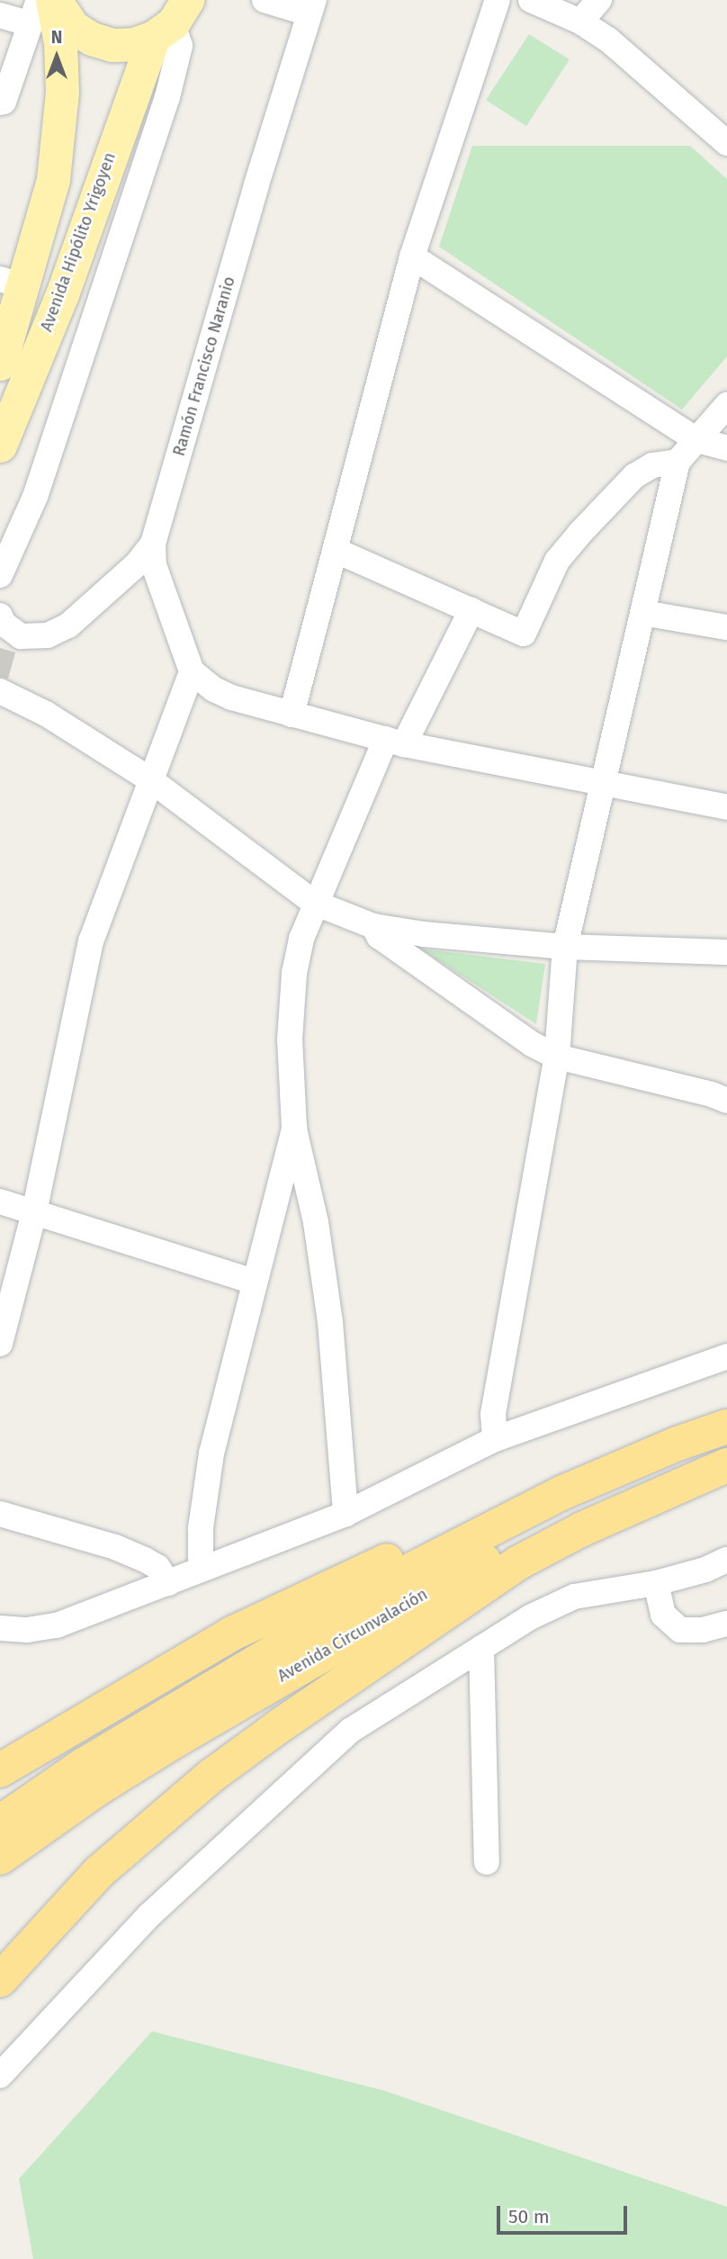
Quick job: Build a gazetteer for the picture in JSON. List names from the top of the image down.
{
  "streets": {
    "highway": ["Avenida Circunvalación"],
    "main road": ["Avenida Hipólito Yrigoyen"],
    "street": ["Ramón Francisco Naranio"]
  },
  "scale_bar": "50 m",
  "north": "top"
}
